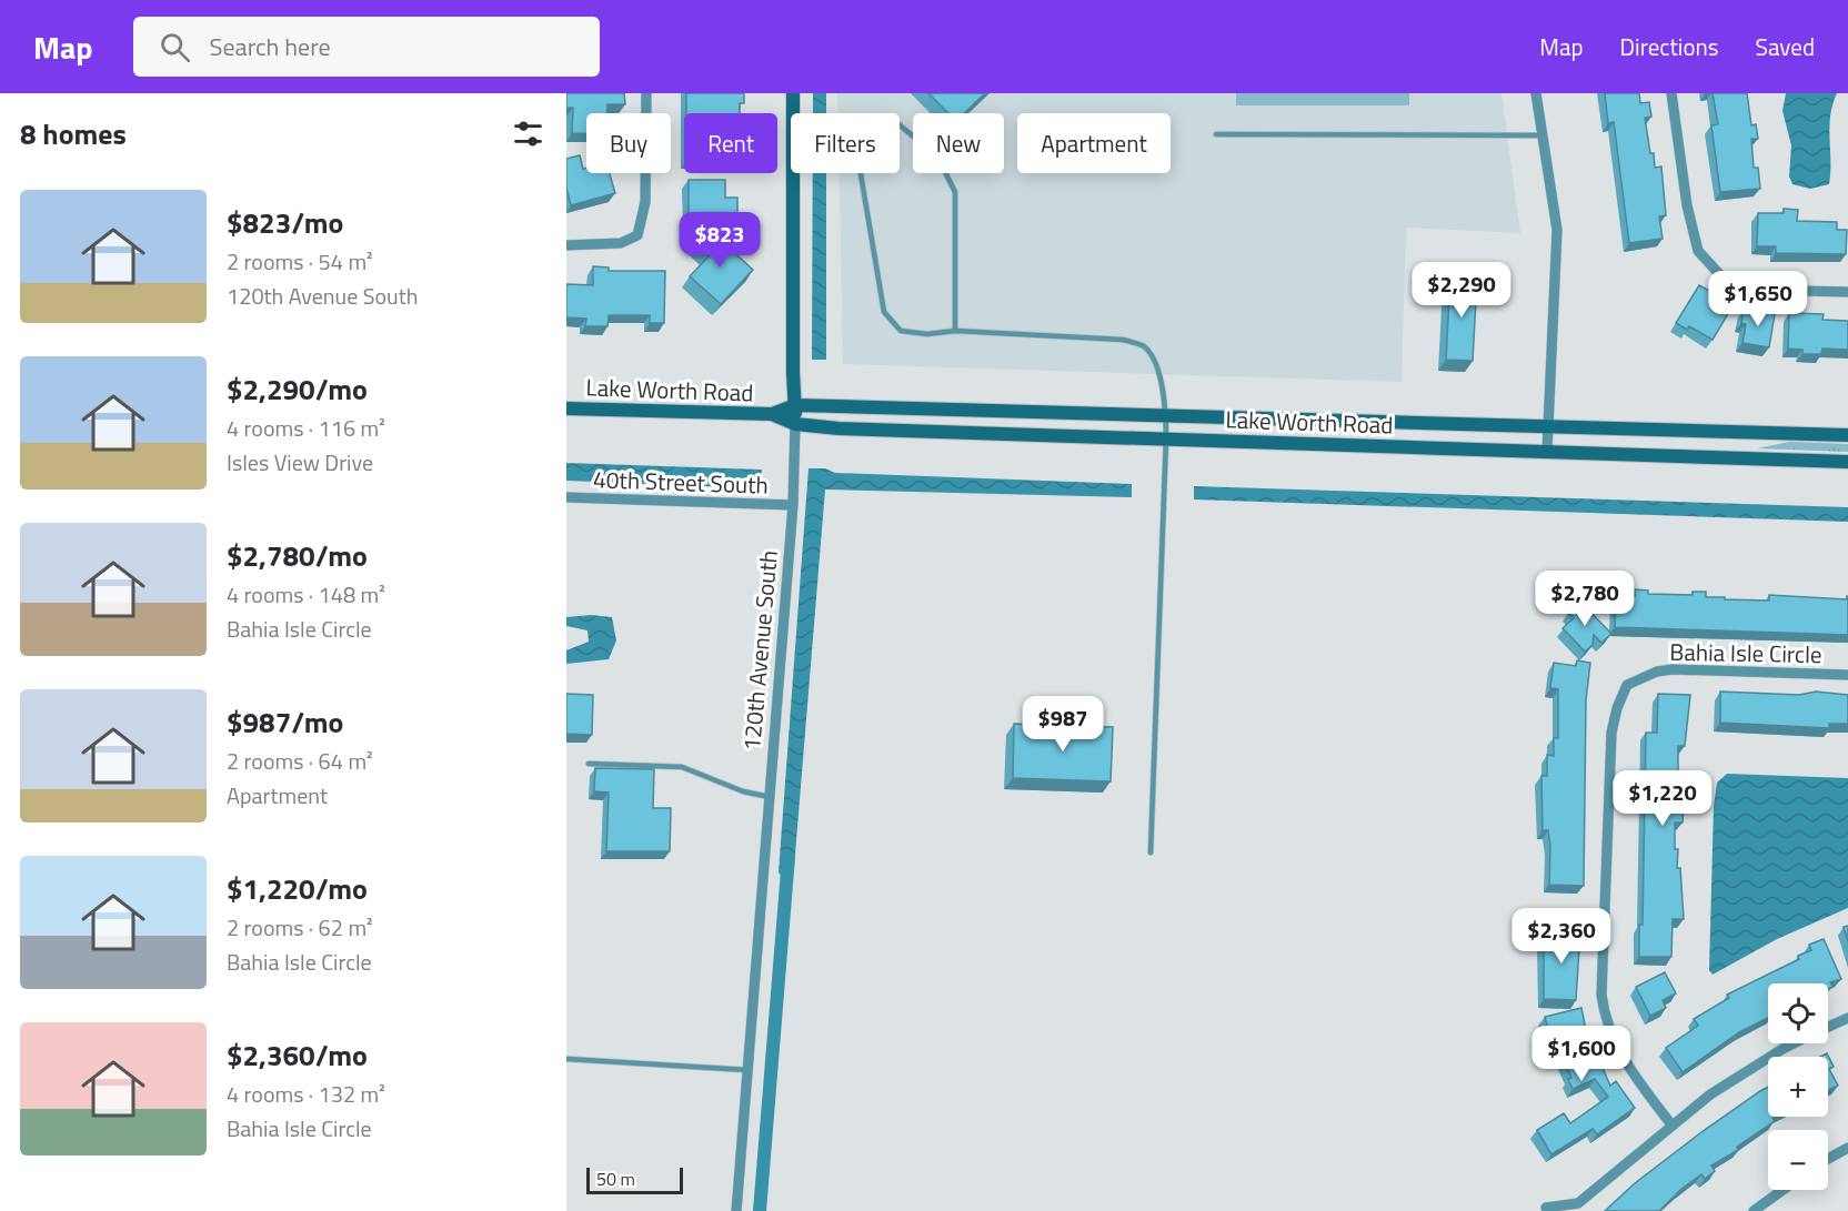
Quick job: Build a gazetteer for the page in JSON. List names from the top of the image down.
{
  "streets": {
    "street": [
      "Lake Worth Road",
      "40th Street South",
      "120th Avenue South",
      "Bahia Isle Circle"
    ]
  },
  "crossings": [
    ["Lake Worth Road", "120th Avenue South"],
    ["40th Street South", "120th Avenue South"]
  ],
  "scale_bar": "50 m",
  "page": {
    "header": "Map",
    "search": "Search here",
    "nav": ["Map", "Directions", "Saved"],
    "heading": "8 homes",
    "chip": [
      "Buy",
      "Rent",
      "Filters",
      "New",
      "Apartment"
    ],
    "list": [
      {
        "name": "$823/mo",
        "note": "2 rooms · 54 m² · 120th Avenue South"
      },
      {
        "name": "$2,290/mo",
        "note": "4 rooms · 116 m² · Isles View Drive"
      },
      {
        "name": "$2,780/mo",
        "note": "4 rooms · 148 m² · Bahia Isle Circle"
      },
      {
        "name": "$987/mo",
        "note": "2 rooms · 64 m² · Apartment"
      },
      {
        "name": "$1,220/mo",
        "note": "2 rooms · 62 m² · Bahia Isle Circle"
      },
      {
        "name": "$2,360/mo",
        "note": "4 rooms · 132 m² · Bahia Isle Circle"
      }
    ],
    "price": [
      "$823",
      "$2,290",
      "$1,650",
      "$2,780",
      "$987",
      "$1,220",
      "$2,360",
      "$1,600"
    ],
    "map_buttons": ["+", "−"],
    "scale": "50 m"
  }
}
